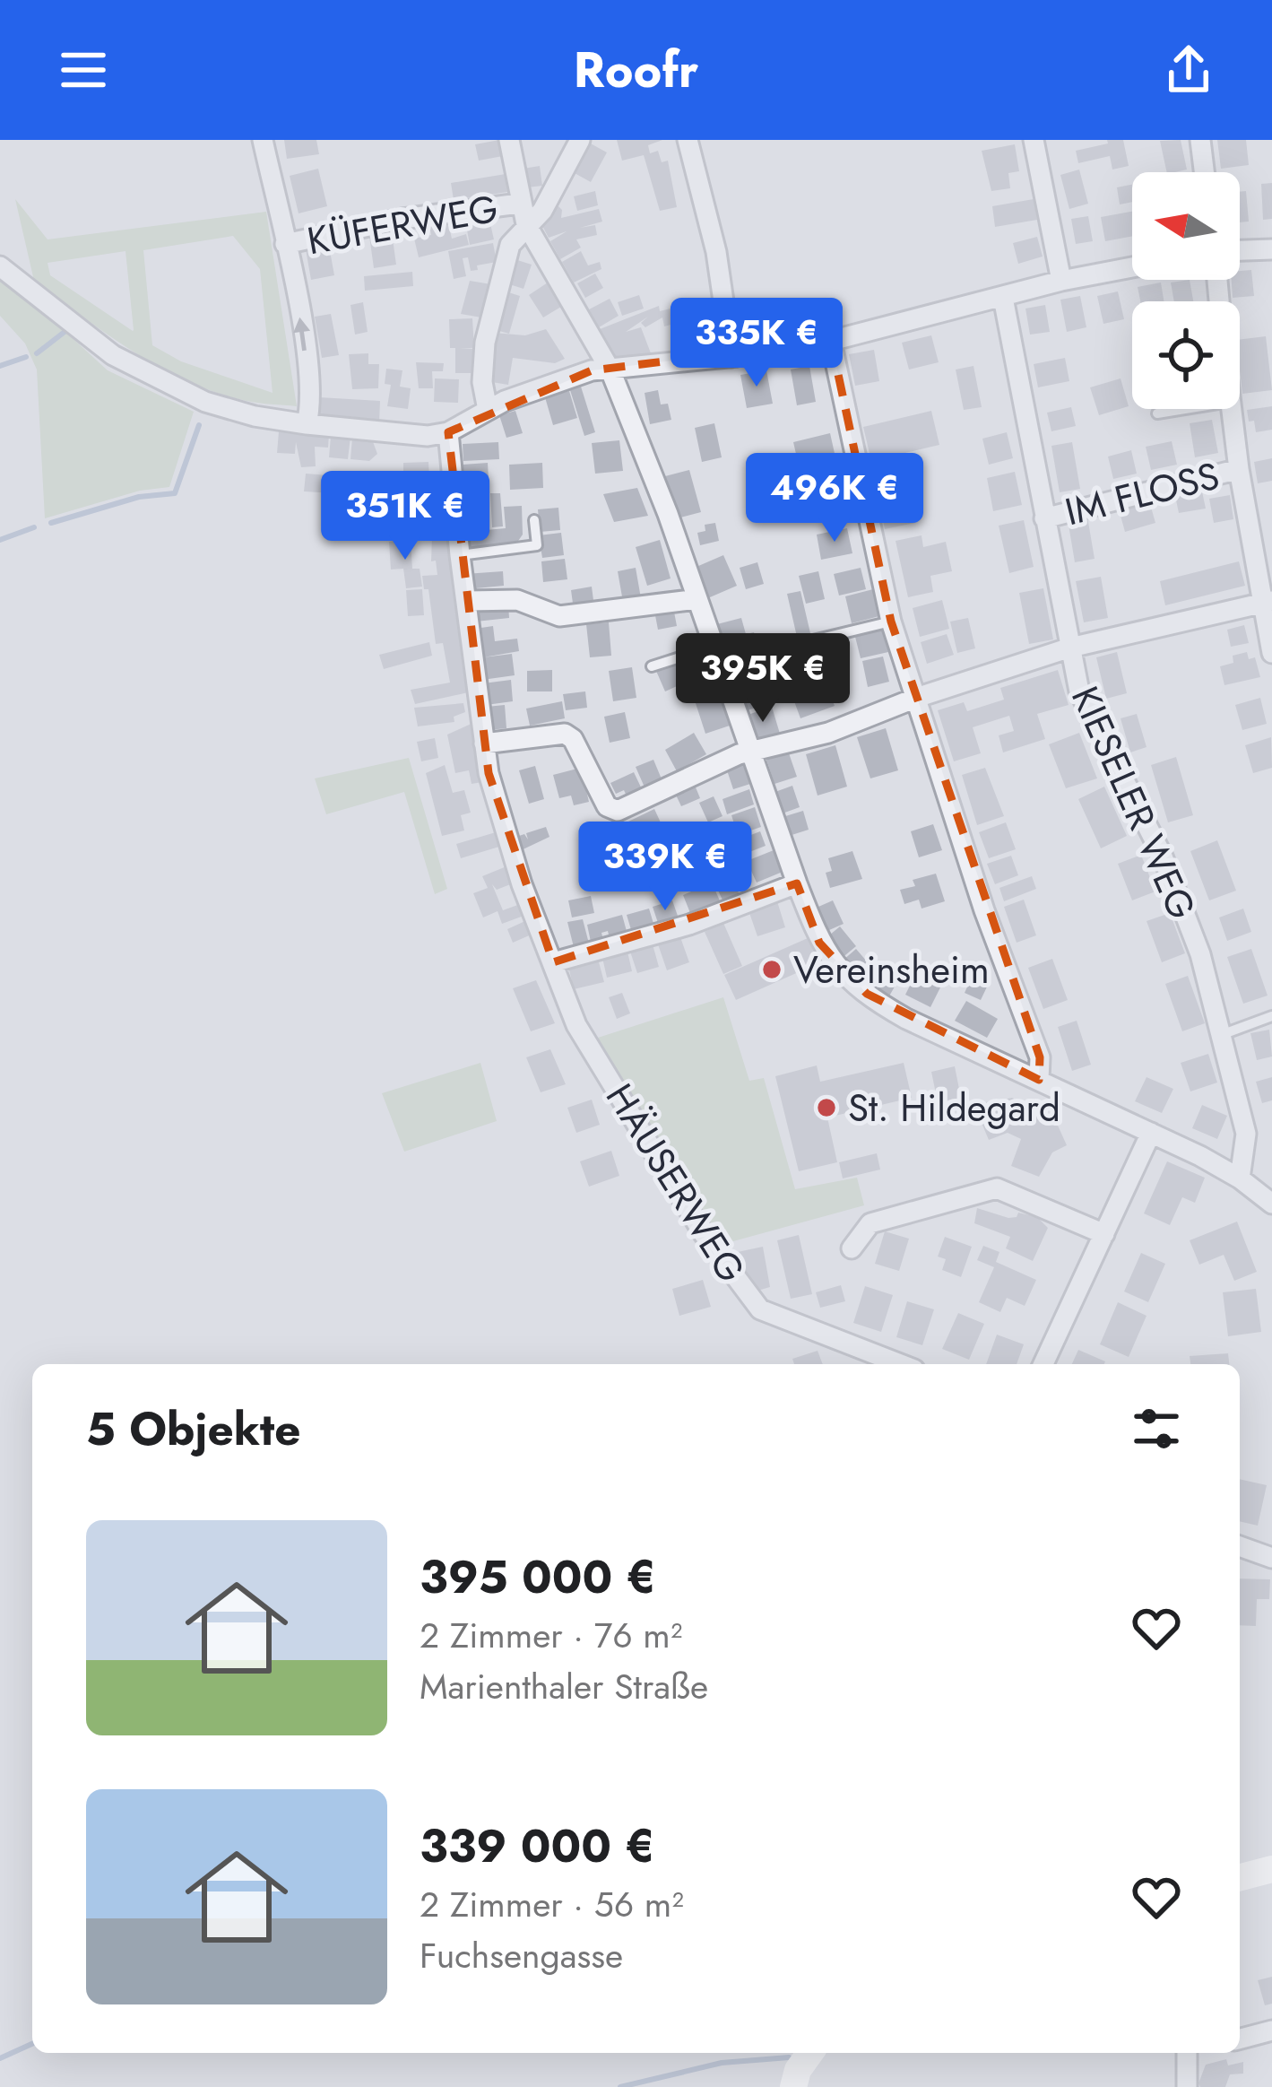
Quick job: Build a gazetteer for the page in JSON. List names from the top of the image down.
{
  "streets": {
    "street": [
      "KÜFERWEG",
      "IM FLOSS",
      "KIESELER WEG",
      "HÄUSERWEG"
    ]
  },
  "crossings": [
    ["IM FLOSS", "KIESELER WEG"]
  ],
  "places": ["Vereinsheim", "St. Hildegard"],
  "north": "left",
  "page": {
    "header": "Roofr",
    "price": [
      "335K €",
      "496K €",
      "351K €",
      "395K €",
      "339K €"
    ],
    "heading": "5 Objekte",
    "list": [
      {
        "name": "395 000 €",
        "note": "2 Zimmer · 76 m² · Marienthaler Straße"
      },
      {
        "name": "339 000 €",
        "note": "2 Zimmer · 56 m² · Fuchsengasse"
      }
    ]
  }
}
